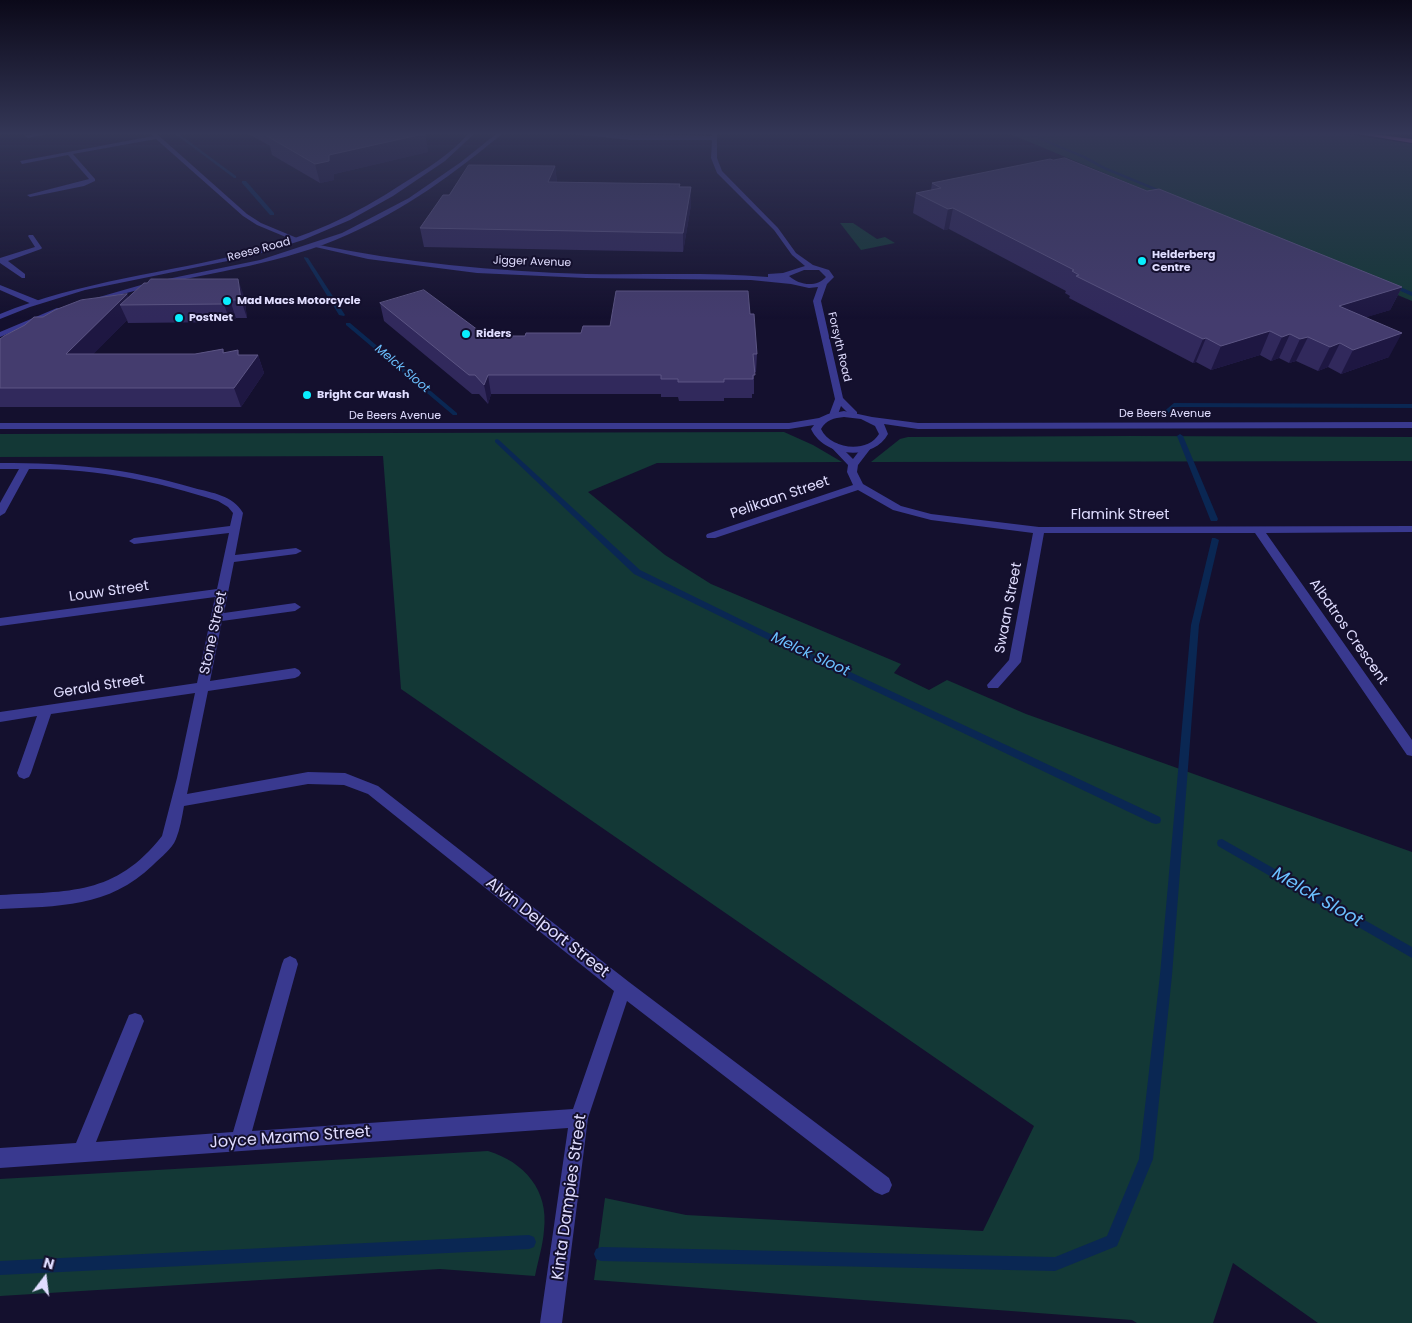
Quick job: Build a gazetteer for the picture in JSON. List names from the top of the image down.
{
  "streets": {
    "street": [
      "Reese Road",
      "Jigger Avenue",
      "Forsyth Road",
      "De Beers Avenue",
      "Pelikaan Street",
      "Flamink Street",
      "Louw Street",
      "Swaan Street",
      "Albatros Crescent",
      "Stone Street",
      "Gerald Street",
      "Alvin Delport Street",
      "Joyce Mzamo Street",
      "Kinta Dampies Street"
    ]
  },
  "crossings": [
    ["Reese Road", "Jigger Avenue"],
    ["Jigger Avenue", "Forsyth Road"],
    ["Forsyth Road", "De Beers Avenue"],
    ["Pelikaan Street", "Flamink Street"],
    ["Flamink Street", "Swaan Street"],
    ["Flamink Street", "Albatros Crescent"],
    ["Louw Street", "Stone Street"],
    ["Stone Street", "Gerald Street"],
    ["Stone Street", "Alvin Delport Street"],
    ["Alvin Delport Street", "Kinta Dampies Street"],
    ["Joyce Mzamo Street", "Kinta Dampies Street"]
  ],
  "water": ["Melck Sloot"],
  "places": [
    "Helderberg Centre",
    "Mad Macs Motorcycle",
    "PostNet",
    "Riders",
    "Bright Car Wash"
  ],
  "north": "top"
}
